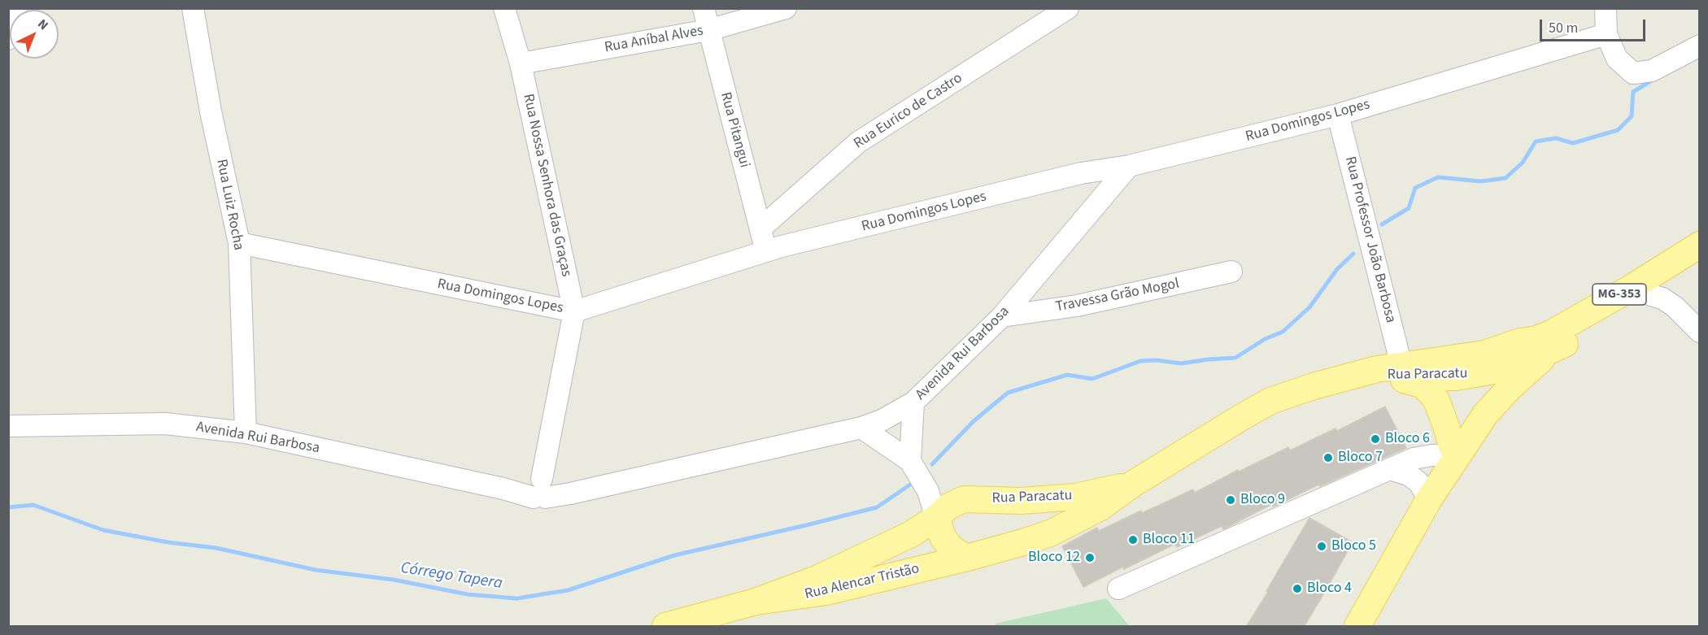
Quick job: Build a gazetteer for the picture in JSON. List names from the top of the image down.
{
  "streets": {
    "main road": ["MG-353", "Rua Paracatu", "Rua Alencar Tristão"],
    "street": [
      "Rua Aníbal Alves",
      "Rua Eurico de Castro",
      "Rua Domingos Lopes",
      "Rua Pitangui",
      "Rua Nossa Senhora das Graças",
      "Rua Luiz Rocha",
      "Rua Professor João Barbosa",
      "Travessa Grão Mogol",
      "Avenida Rui Barbosa"
    ]
  },
  "crossings": [
    ["Rua Aníbal Alves", "Rua Pitangui"],
    ["Rua Aníbal Alves", "Rua Nossa Senhora das Graças"],
    ["Rua Eurico de Castro", "Rua Pitangui"],
    ["Rua Domingos Lopes", "Rua Pitangui"],
    ["Rua Domingos Lopes", "Rua Nossa Senhora das Graças"],
    ["Rua Domingos Lopes", "Rua Luiz Rocha"],
    ["Rua Domingos Lopes", "Rua Professor João Barbosa"],
    ["Rua Domingos Lopes", "Avenida Rui Barbosa"],
    ["Rua Nossa Senhora das Graças", "Avenida Rui Barbosa"],
    ["Rua Luiz Rocha", "Avenida Rui Barbosa"],
    ["Rua Professor João Barbosa", "Rua Paracatu"],
    ["MG-353", "Rua Paracatu"],
    ["MG-353", "Rua Alencar Tristão"],
    ["Travessa Grão Mogol", "Avenida Rui Barbosa"],
    ["Rua Paracatu", "Rua Alencar Tristão"]
  ],
  "water": ["Córrego Tapera"],
  "places": [
    "Bloco 6",
    "Bloco 7",
    "Bloco 9",
    "Bloco 11",
    "Bloco 5",
    "Bloco 12",
    "Bloco 4"
  ],
  "scale_bar": "50 m",
  "north": "top right"
}
